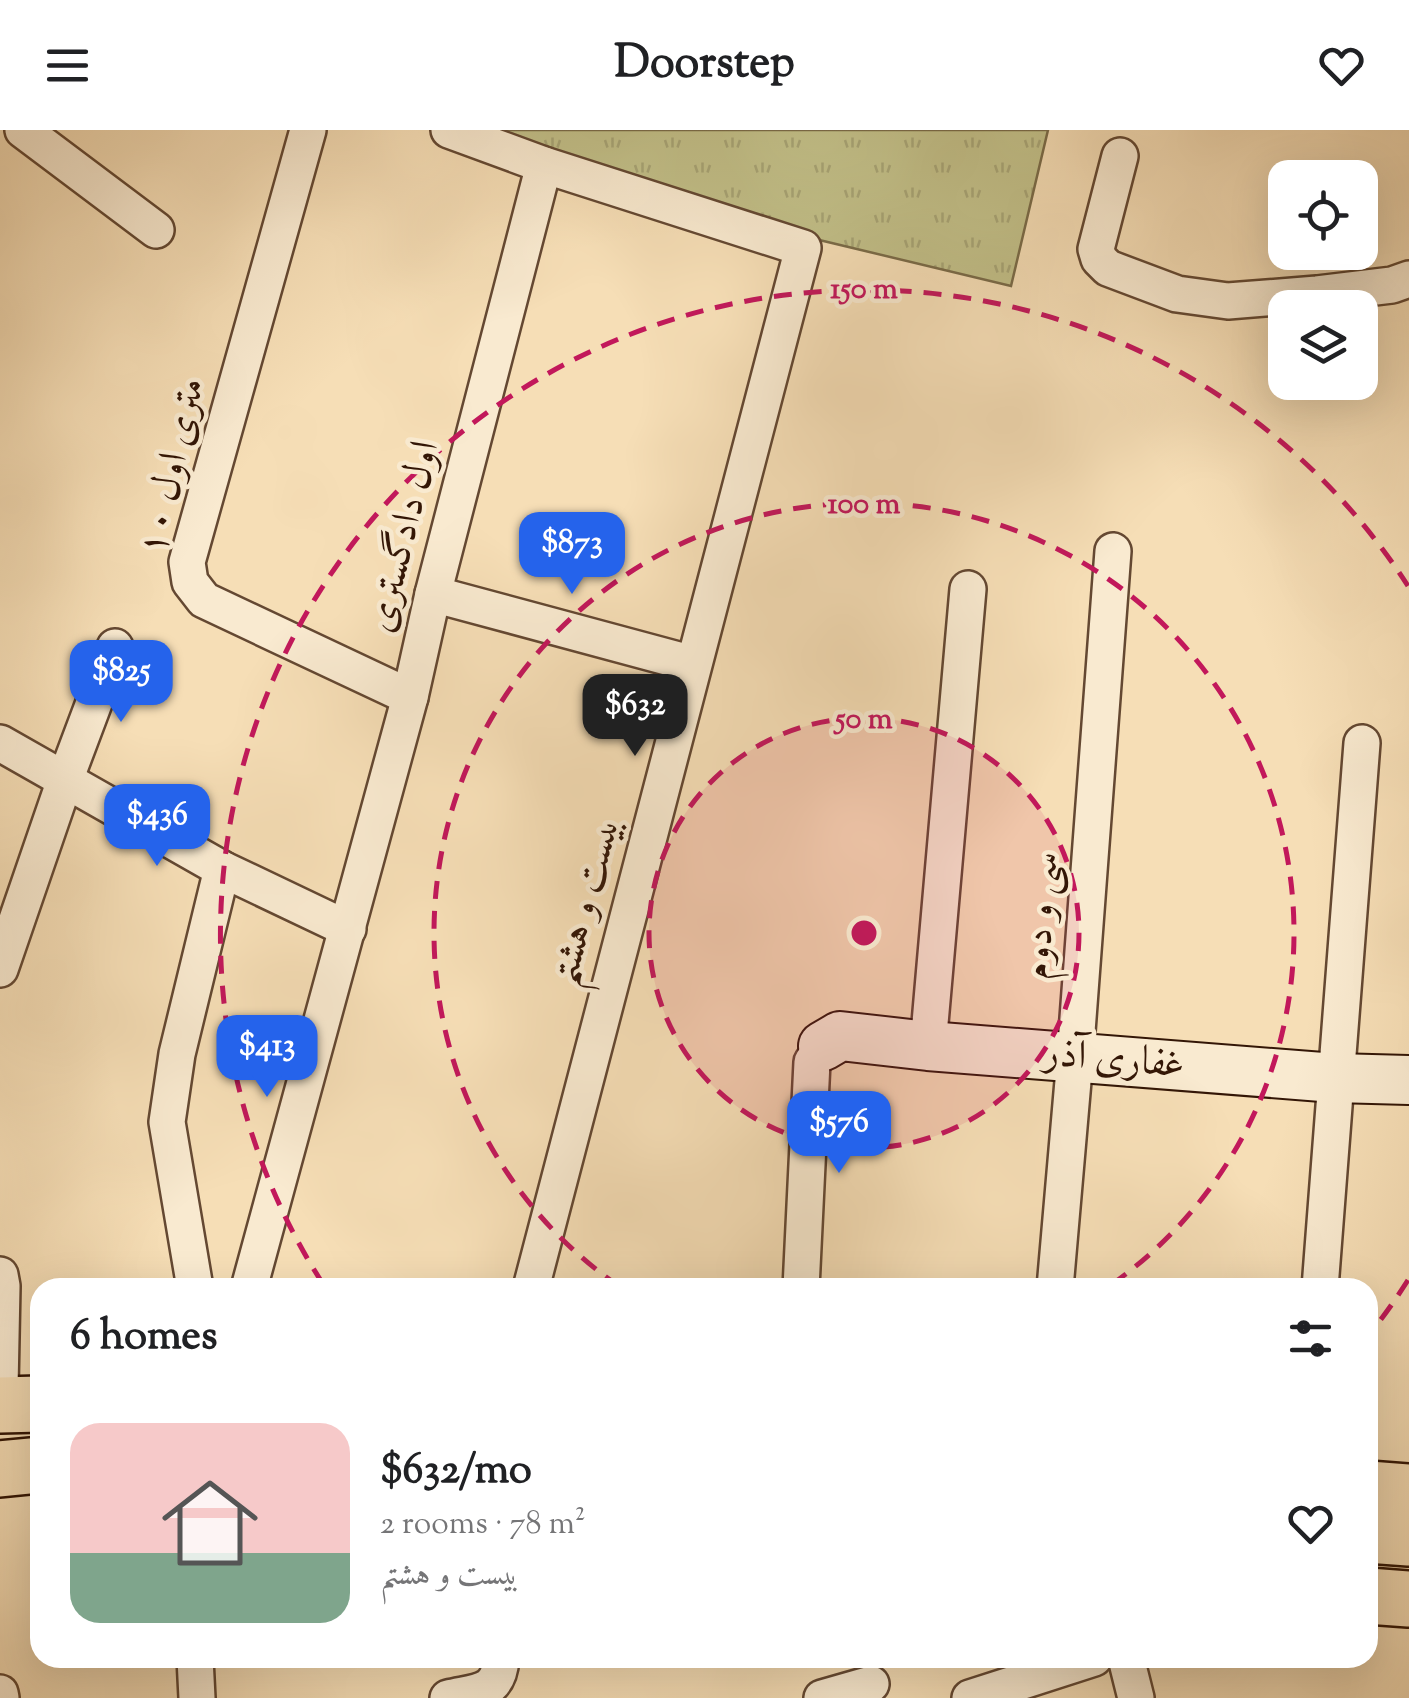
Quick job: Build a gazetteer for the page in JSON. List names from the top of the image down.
{
  "streets": {
    "street": [
      "۱۰ متری اول",
      "اول دادگستری",
      "بیست و هشتم",
      "سی و دوم",
      "غفاری آذر"
    ]
  },
  "crossings": [
    ["۱۰ متری اول", "اول دادگستری"],
    ["اول دادگستری", "بیست و هشتم"],
    ["سی و دوم", "غفاری آذر"]
  ],
  "page": {
    "header": "Doorstep",
    "price": [
      "$873",
      "$825",
      "$632",
      "$436",
      "$413",
      "$576"
    ],
    "heading": "6 homes",
    "list": [
      {
        "name": "$632/mo",
        "note": "2 rooms · 78 m² · بیست و هشتم"
      }
    ]
  },
  "rings": ["150 m", "100 m", "50 m"]
}
